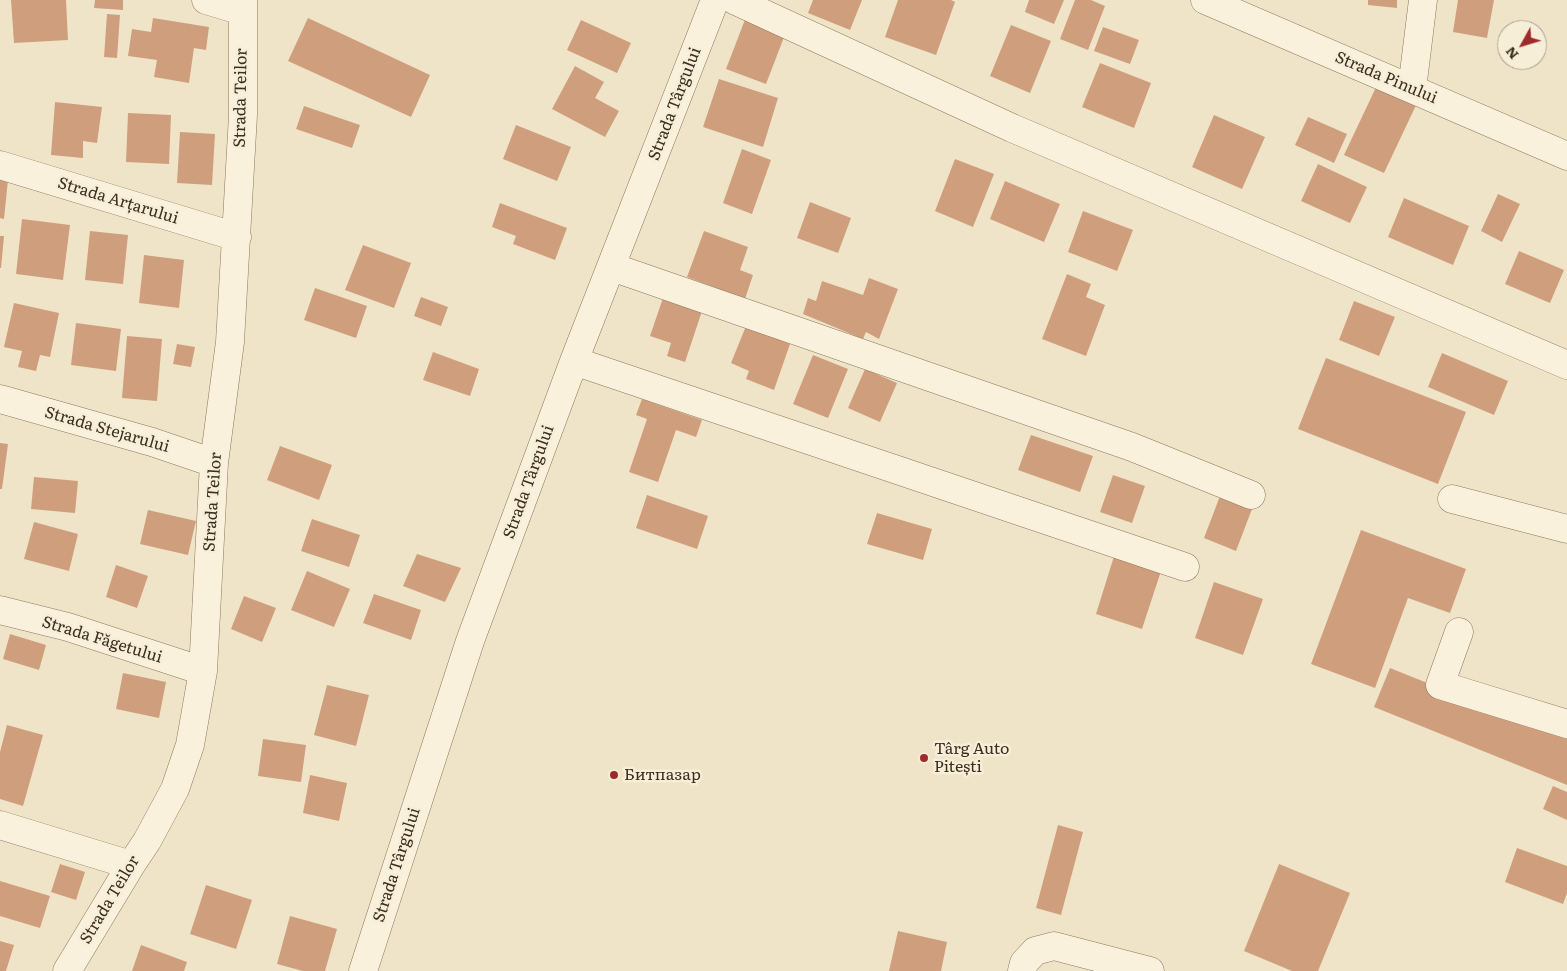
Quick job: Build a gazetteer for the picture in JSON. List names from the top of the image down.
{
  "streets": {
    "street": [
      "Strada Pinului",
      "Strada Teilor",
      "Strada Târgului",
      "Strada Arțarului",
      "Strada Stejarului",
      "Strada Făgetului"
    ]
  },
  "crossings": [
    ["Strada Teilor", "Strada Arțarului"],
    ["Strada Teilor", "Strada Stejarului"],
    ["Strada Teilor", "Strada Făgetului"]
  ],
  "places": ["Târg Auto Pitești", "Битпазар"],
  "north": "bottom left"
}
